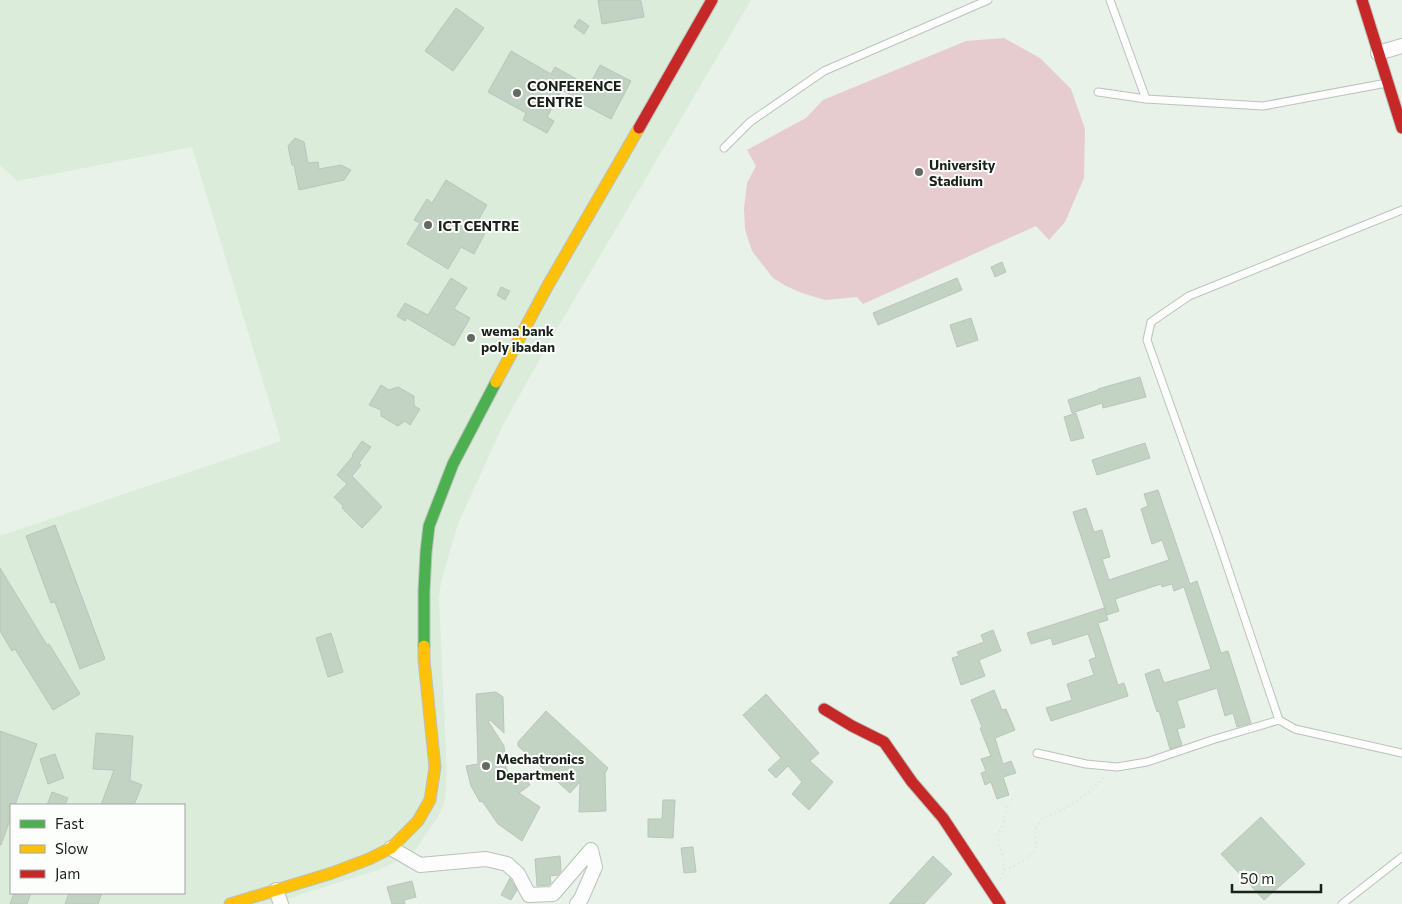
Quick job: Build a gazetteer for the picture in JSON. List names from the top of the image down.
{
  "places": [
    "CONFERENCE CENTRE",
    "University Stadium",
    "ICT CENTRE",
    "wema bank poly ibadan",
    "Mechatronics Department"
  ],
  "legend": ["Fast", "Slow", "Jam"],
  "scale_bar": "50 m"
}
